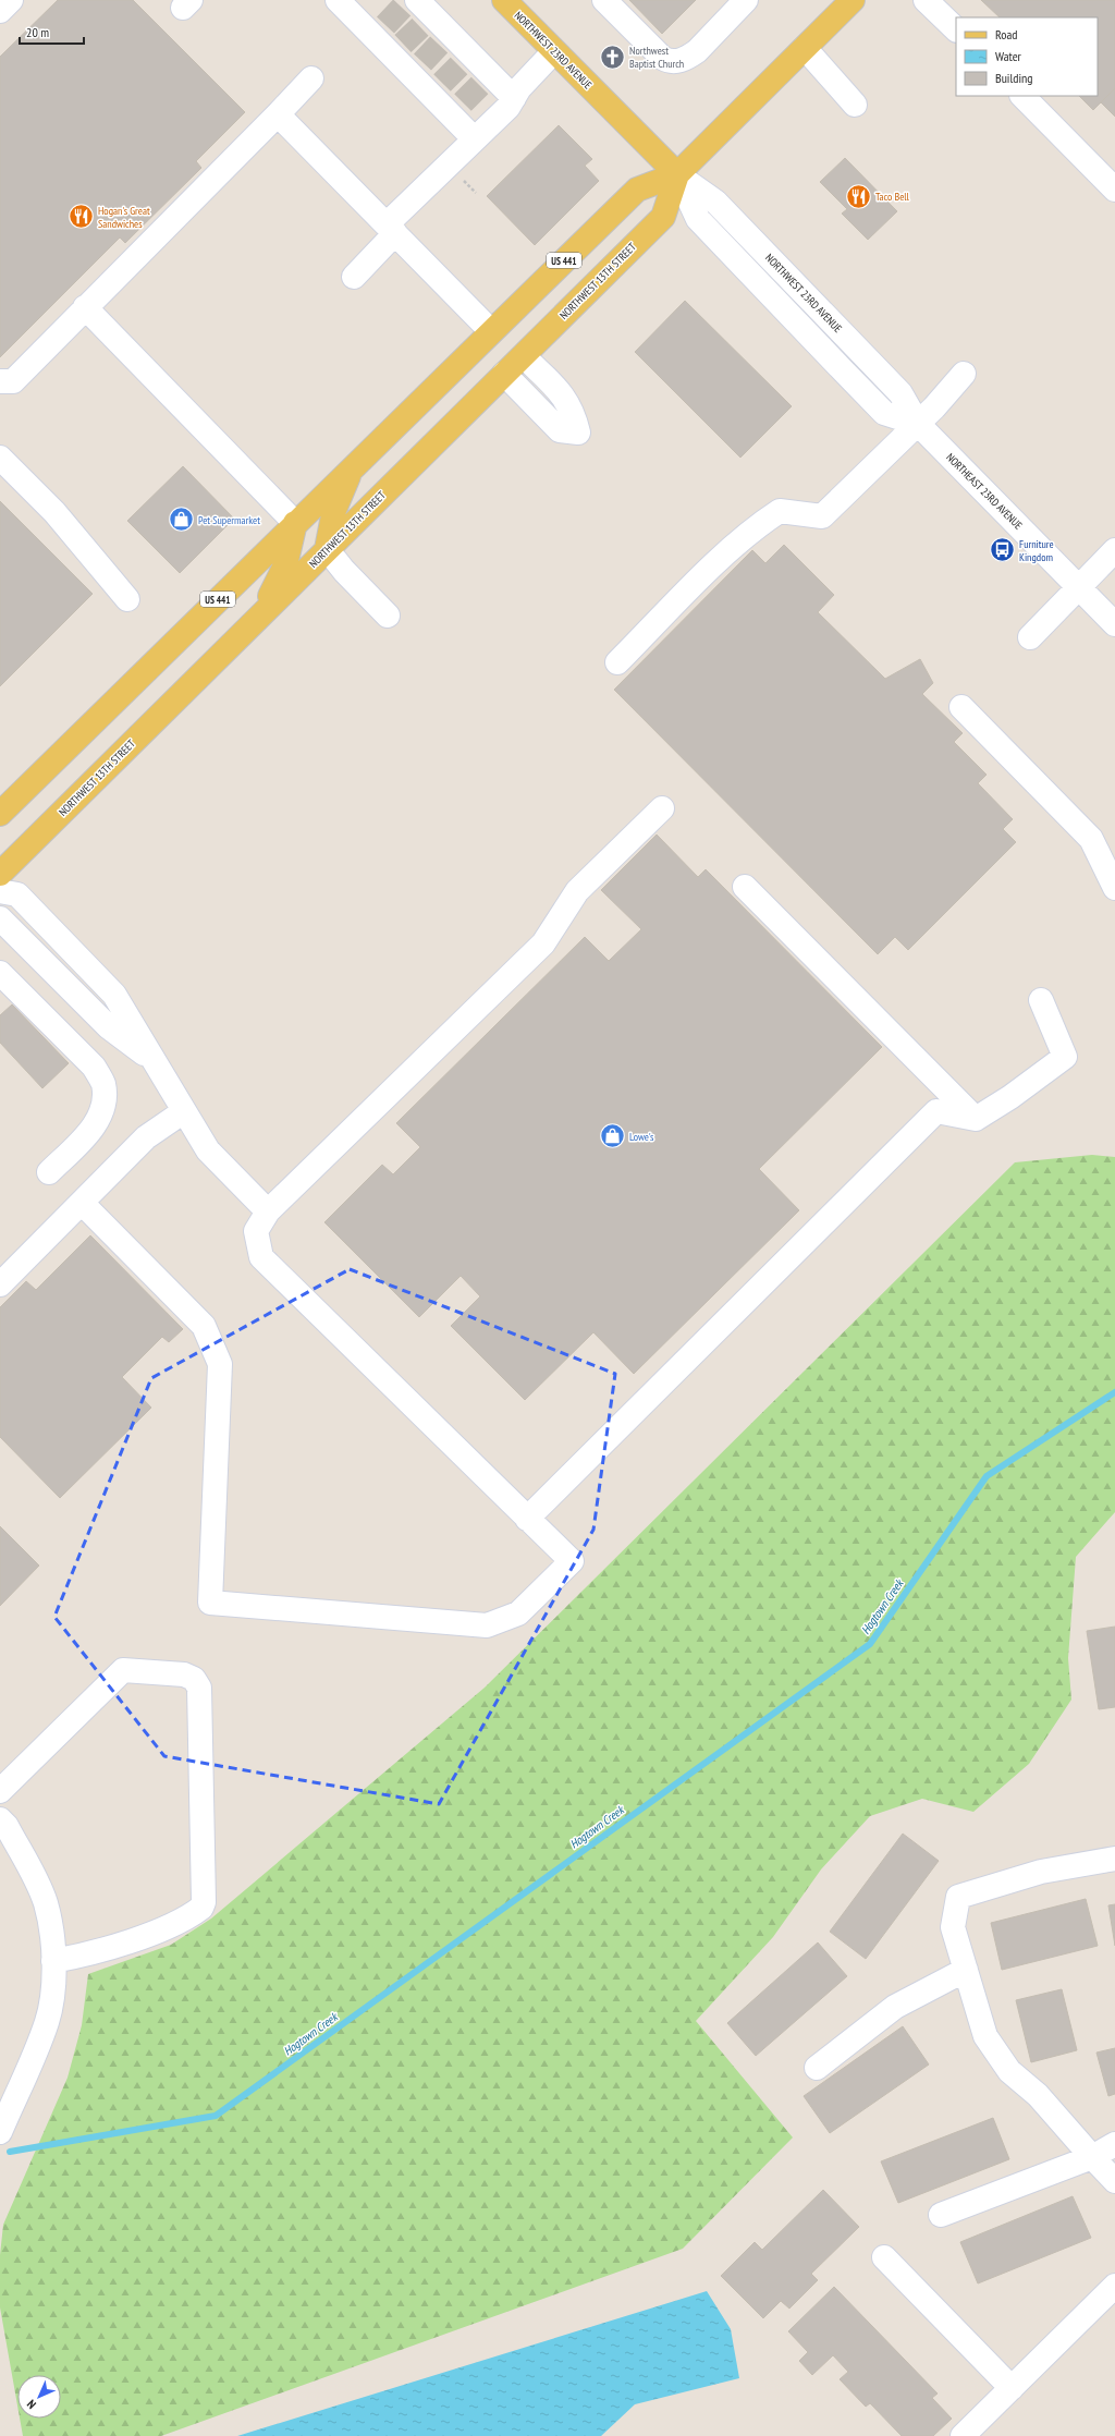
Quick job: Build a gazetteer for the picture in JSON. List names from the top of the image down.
{
  "streets": {
    "main road": ["NORTHWEST 23RD AVENUE", "US 441", "NORTHWEST 13TH STREET"],
    "street": ["NORTHEAST 23RD AVENUE"]
  },
  "crossings": [
    ["NORTHWEST 23RD AVENUE", "NORTHWEST 13TH STREET"],
    ["NORTHWEST 23RD AVENUE", "NORTHEAST 23RD AVENUE"]
  ],
  "water": ["Hogtown Creek"],
  "places": {
    "church": ["Northwest Baptist Church"],
    "restaurant": ["Taco Bell", "Hogan's Great Sandwiches"],
    "shop": ["Pet Supermarket", "Lowe's"],
    "bus stop": ["Furniture Kingdom"]
  },
  "legend": ["Road", "Water", "Building"],
  "scale_bar": "20 m",
  "north": "bottom left"
}
